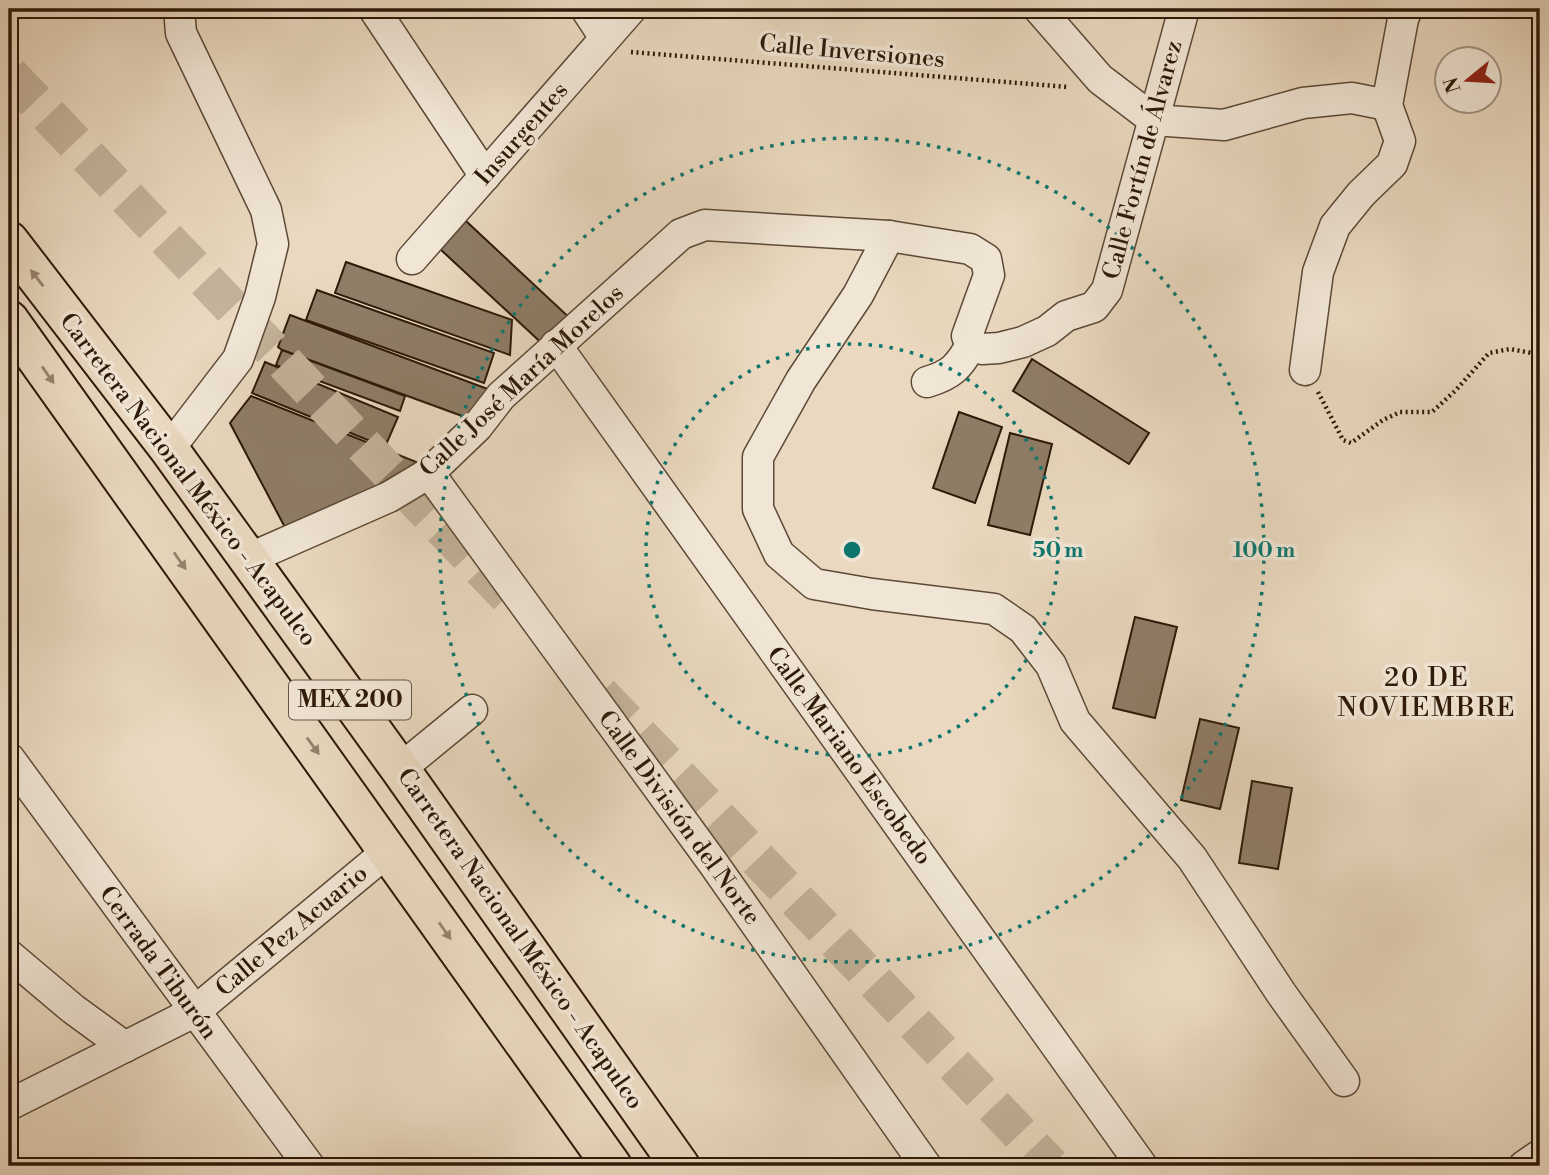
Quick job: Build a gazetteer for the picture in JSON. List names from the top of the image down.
{
  "streets": {
    "main road": ["Carretera Nacional México - Acapulco", "MEX 200"],
    "street": [
      "Insurgentes",
      "Calle Fortín de Álvarez",
      "Calle José María Morelos",
      "Calle Mariano Escobedo",
      "Calle División del Norte",
      "Calle Pez Acuario",
      "Cerrada Tiburón"
    ],
    "path": ["Calle Inversiones"]
  },
  "crossings": [
    ["Calle Inversiones", "Insurgentes"],
    ["Calle Fortín de Álvarez", "Calle José María Morelos"],
    ["Calle José María Morelos", "Carretera Nacional México - Acapulco"],
    ["Calle José María Morelos", "Calle Mariano Escobedo"],
    ["Calle José María Morelos", "Calle División del Norte"],
    ["Carretera Nacional México - Acapulco", "Calle Pez Acuario"],
    ["Calle Pez Acuario", "Cerrada Tiburón"]
  ],
  "districts": ["20 DE NOVIEMBRE"],
  "north": "left",
  "rings": ["50 m", "100 m"]
}
